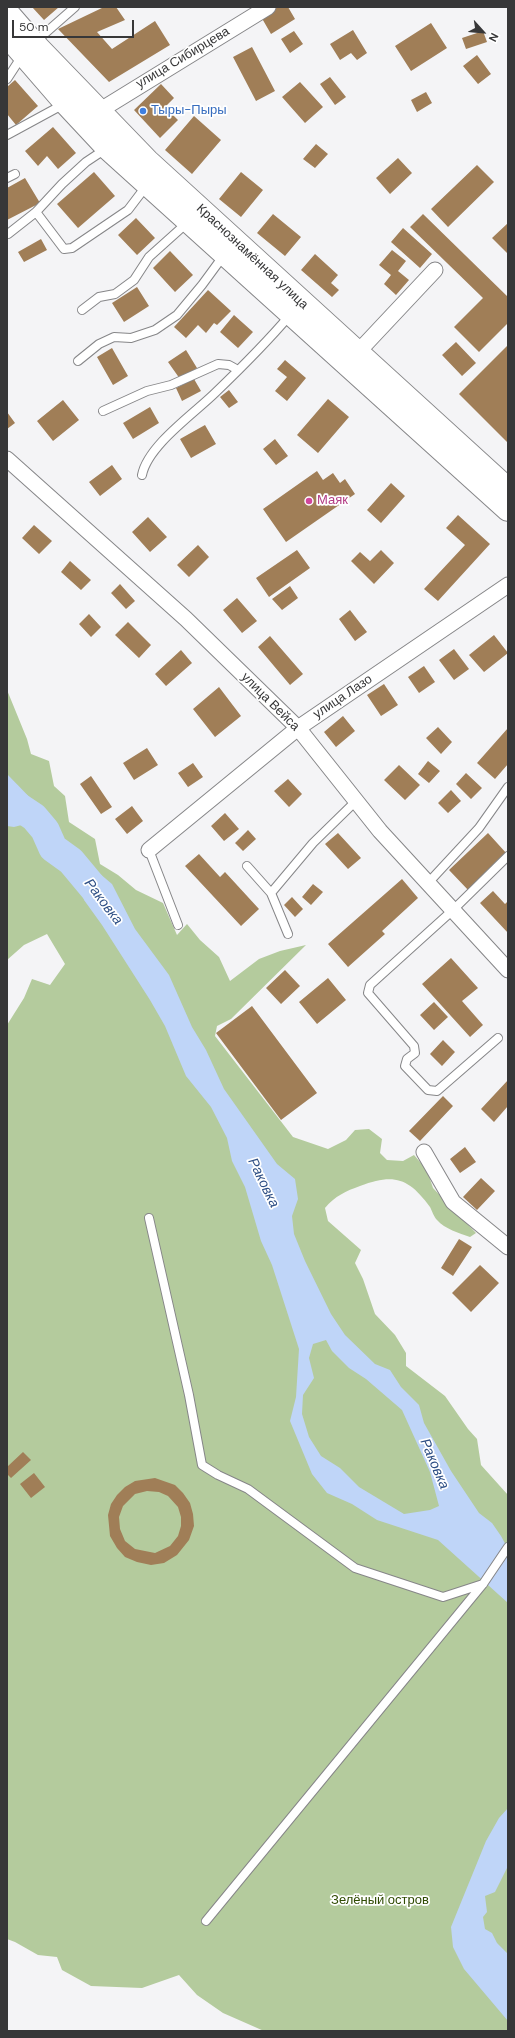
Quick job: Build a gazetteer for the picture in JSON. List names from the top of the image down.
{
  "streets": {
    "highway": ["Краснознамённая улица"],
    "street": ["улица Сибирцева", "улица Лазо", "улица Вейса"]
  },
  "crossings": [
    ["улица Сибирцева", "Краснознамённая улица"],
    ["улица Лазо", "улица Вейса"]
  ],
  "water": ["Раковка"],
  "parks": ["Зелёный остров"],
  "places": ["Тыры-Пыры", "Маяк"],
  "scale_bar": "50 m",
  "north": "bottom right"
}
